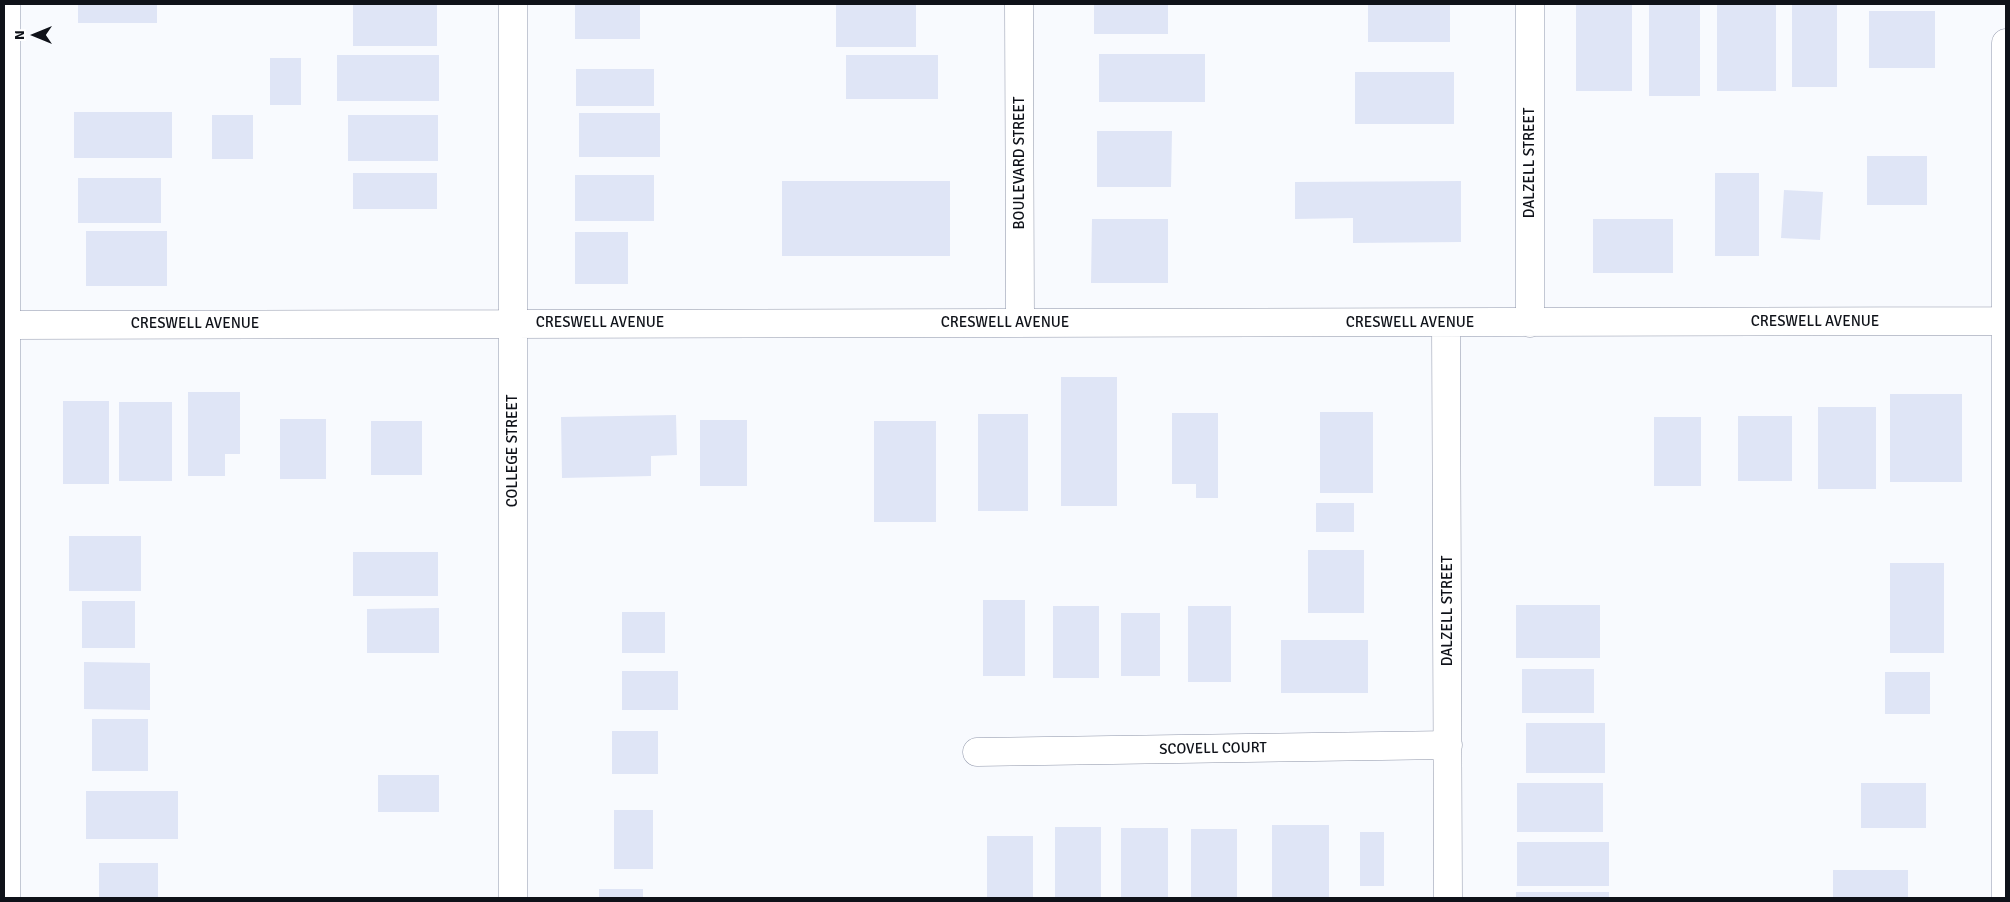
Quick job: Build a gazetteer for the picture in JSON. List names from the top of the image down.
{
  "streets": {
    "street": [
      "BOULEVARD STREET",
      "DALZELL STREET",
      "CRESWELL AVENUE",
      "COLLEGE STREET",
      "SCOVELL COURT"
    ]
  },
  "crossings": [
    ["BOULEVARD STREET", "CRESWELL AVENUE"],
    ["DALZELL STREET", "CRESWELL AVENUE"],
    ["DALZELL STREET", "SCOVELL COURT"],
    ["CRESWELL AVENUE", "COLLEGE STREET"]
  ],
  "north": "left"
}
